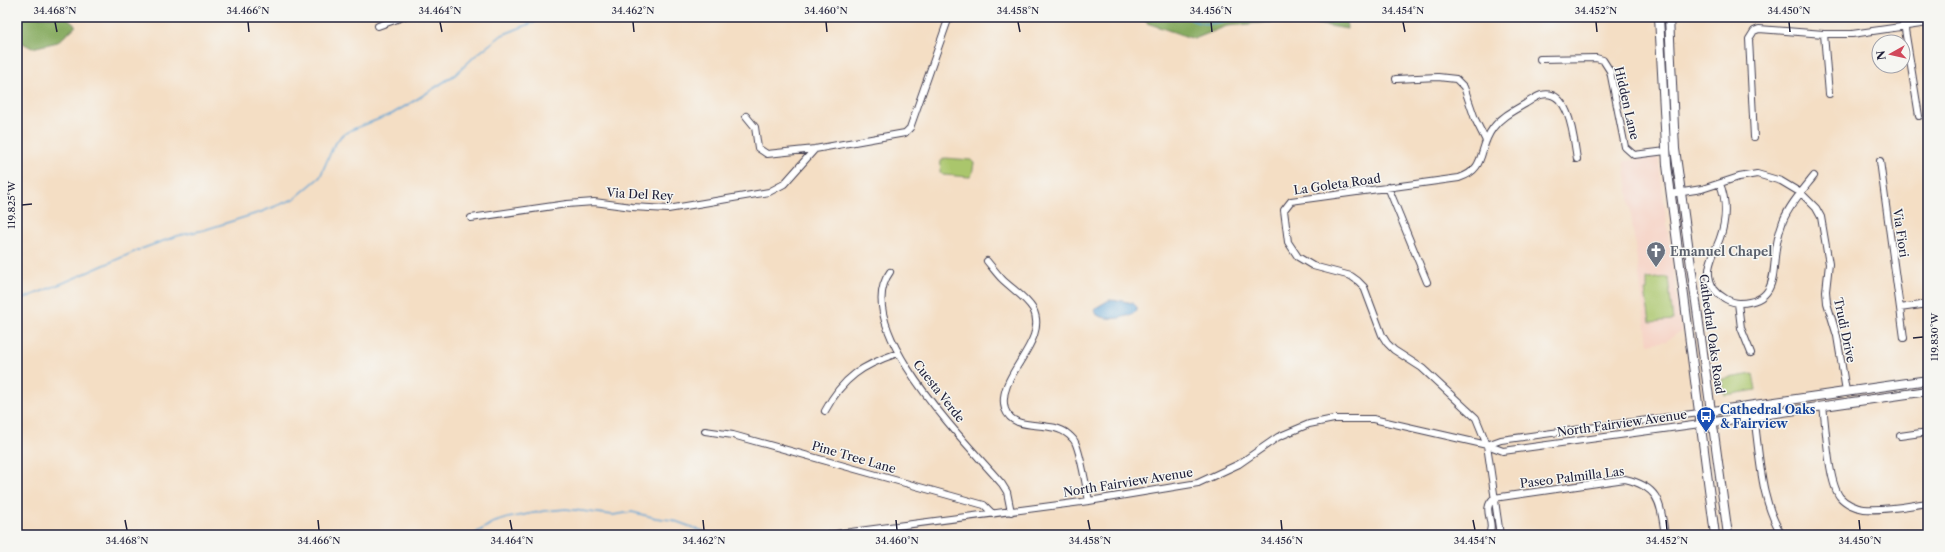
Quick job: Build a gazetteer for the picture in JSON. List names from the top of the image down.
{
  "streets": {
    "main road": ["Cathedral Oaks Road", "North Fairview Avenue"],
    "street": [
      "Hidden Lane",
      "La Goleta Road",
      "Via Del Rey",
      "Via Fiori",
      "Trudi Drive",
      "Cuesta Verde",
      "Pine Tree Lane",
      "Paseo Palmilla Las"
    ]
  },
  "crossings": [
    ["Hidden Lane", "Cathedral Oaks Road"],
    ["La Goleta Road", "North Fairview Avenue"],
    ["La Goleta Road", "Paseo Palmilla Las"],
    ["Trudi Drive", "Cathedral Oaks Road"],
    ["Trudi Drive", "North Fairview Avenue"],
    ["Cathedral Oaks Road", "North Fairview Avenue"],
    ["Cuesta Verde", "North Fairview Avenue"],
    ["North Fairview Avenue", "Pine Tree Lane"]
  ],
  "places": {
    "church": ["Emanuel Chapel"],
    "bus stop": ["Cathedral Oaks & Fairview"]
  },
  "north": "left",
  "coordinates": [
    "34.468°N",
    "34.466°N",
    "34.464°N",
    "34.462°N",
    "34.460°N",
    "34.458°N",
    "34.456°N",
    "34.454°N",
    "34.452°N",
    "34.450°N",
    "119.825°W",
    "119.830°W"
  ]
}
